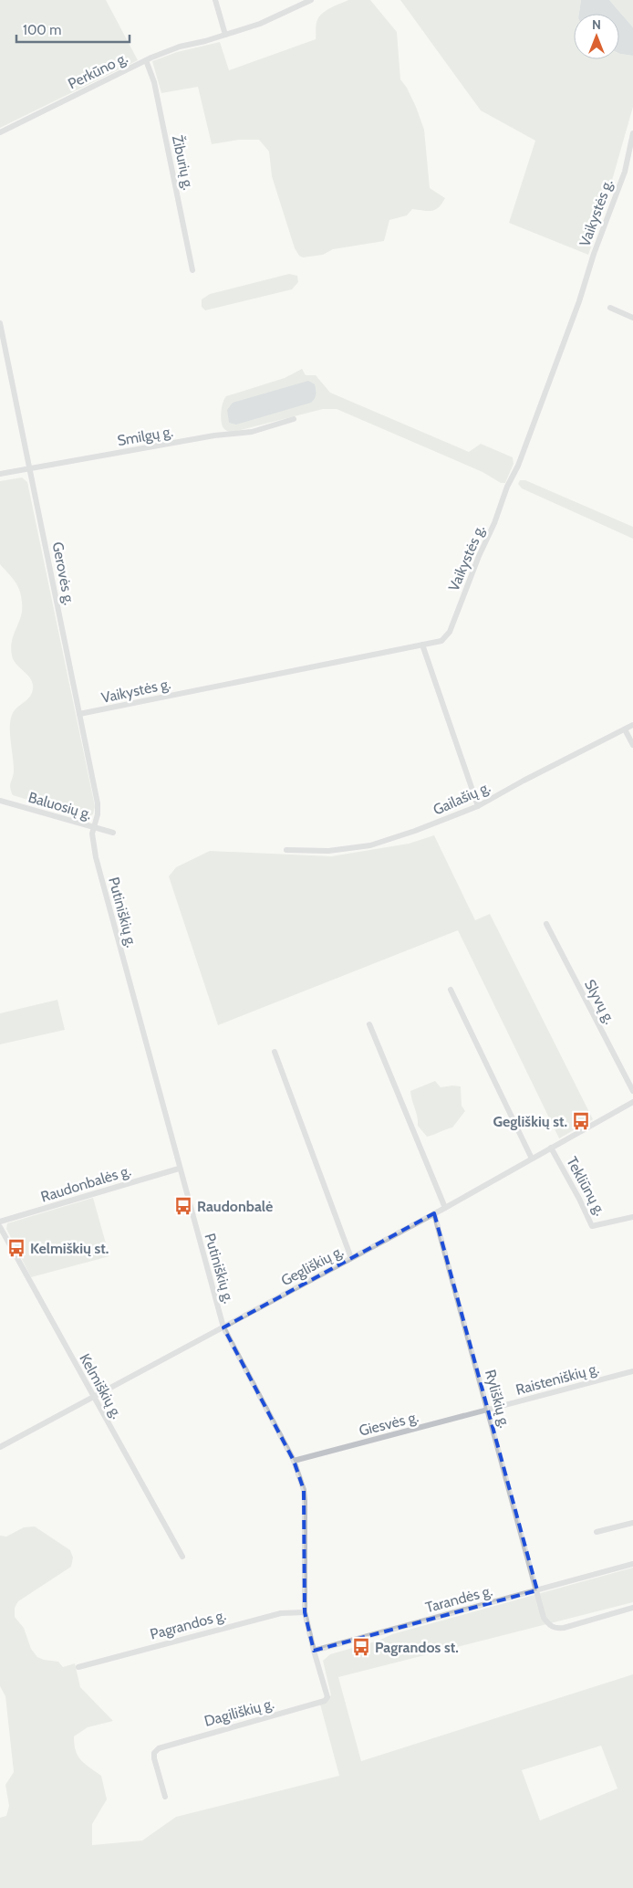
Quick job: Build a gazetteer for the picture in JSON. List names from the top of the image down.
{
  "streets": {
    "street": [
      "Perkūno g.",
      "Žiburių g.",
      "Vaikystės g.",
      "Smilgų g.",
      "Gerovės g.",
      "Gailašių g.",
      "Baluosių g.",
      "Putiniškių g.",
      "Slyvų g.",
      "Raudonbalės g.",
      "Tekliūnų g.",
      "Gegliškių g.",
      "Raisteniškių g.",
      "Kelmiškių g.",
      "Ryliškių g.",
      "Giesvės g.",
      "Tarandės g.",
      "Pagrandos g.",
      "Dagiliškių g."
    ]
  },
  "crossings": [
    ["Perkūno g.", "Žiburių g."],
    ["Vaikystės g.", "Gerovės g."],
    ["Smilgų g.", "Gerovės g."],
    ["Gerovės g.", "Baluosių g."],
    ["Gerovės g.", "Putiniškių g."],
    ["Baluosių g.", "Putiniškių g."],
    ["Putiniškių g.", "Raudonbalės g."],
    ["Putiniškių g.", "Gegliškių g."],
    ["Putiniškių g.", "Giesvės g."],
    ["Putiniškių g.", "Tarandės g."],
    ["Putiniškių g.", "Pagrandos g."],
    ["Putiniškių g.", "Dagiliškių g."],
    ["Tekliūnų g.", "Gegliškių g."],
    ["Gegliškių g.", "Kelmiškių g."],
    ["Gegliškių g.", "Ryliškių g."],
    ["Raisteniškių g.", "Ryliškių g."],
    ["Raisteniškių g.", "Giesvės g."],
    ["Ryliškių g.", "Giesvės g."],
    ["Ryliškių g.", "Tarandės g."],
    ["Tarandės g.", "Dagiliškių g."]
  ],
  "places": {
    "bus stop": [
      "Gegliškių st.",
      "Raudonbalė",
      "Kelmiškių st.",
      "Pagrandos st."
    ]
  },
  "scale_bar": "100 m",
  "north": "top"
}
